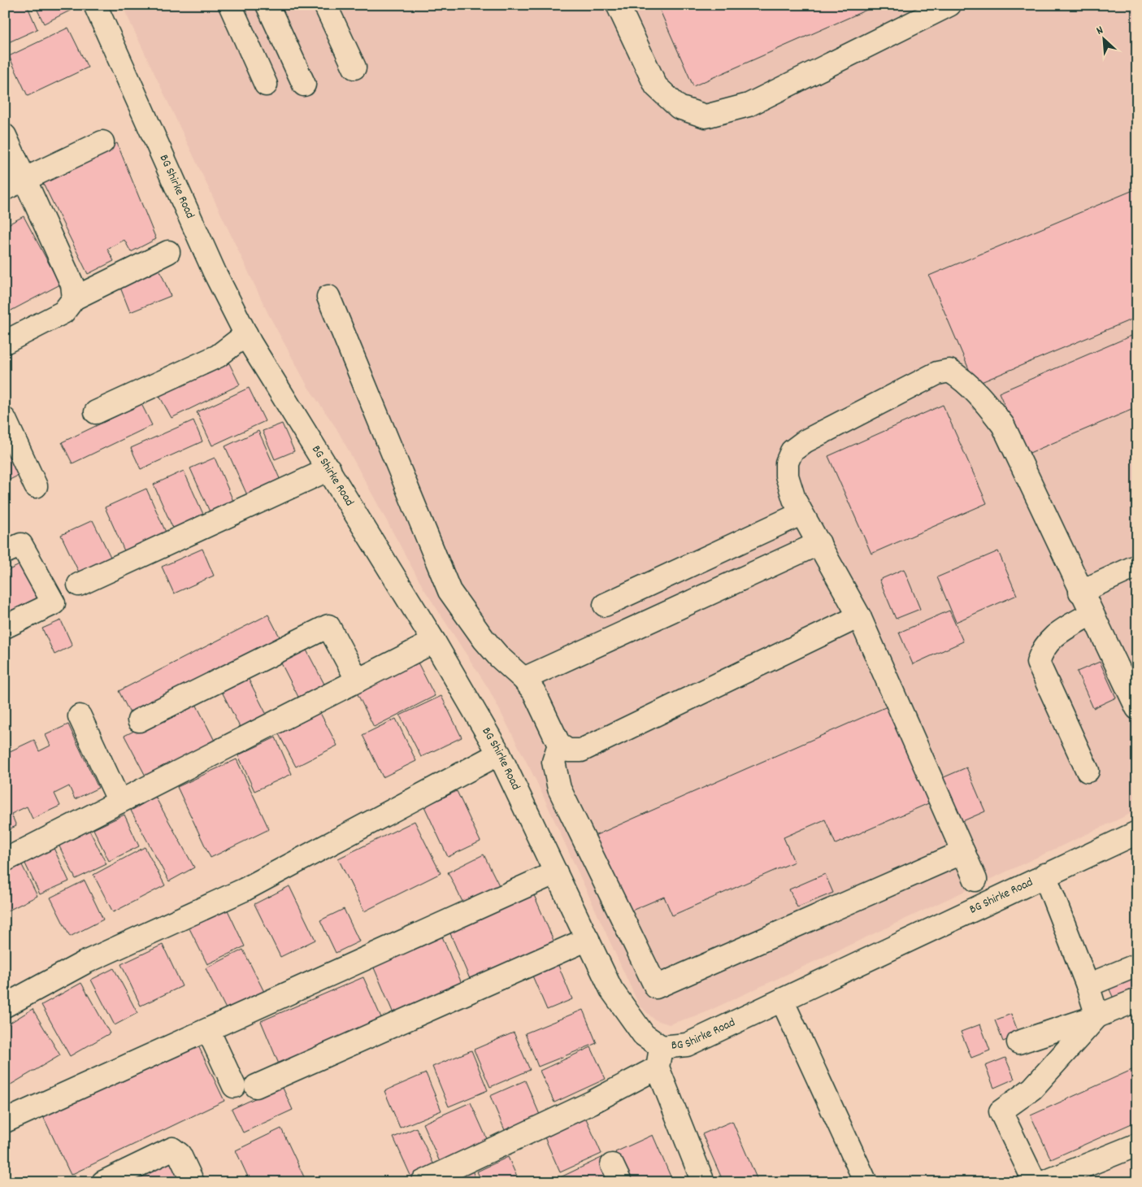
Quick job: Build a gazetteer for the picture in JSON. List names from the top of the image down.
{
  "streets": {
    "street": ["BG Shirke Road"]
  },
  "north": "top left"
}
